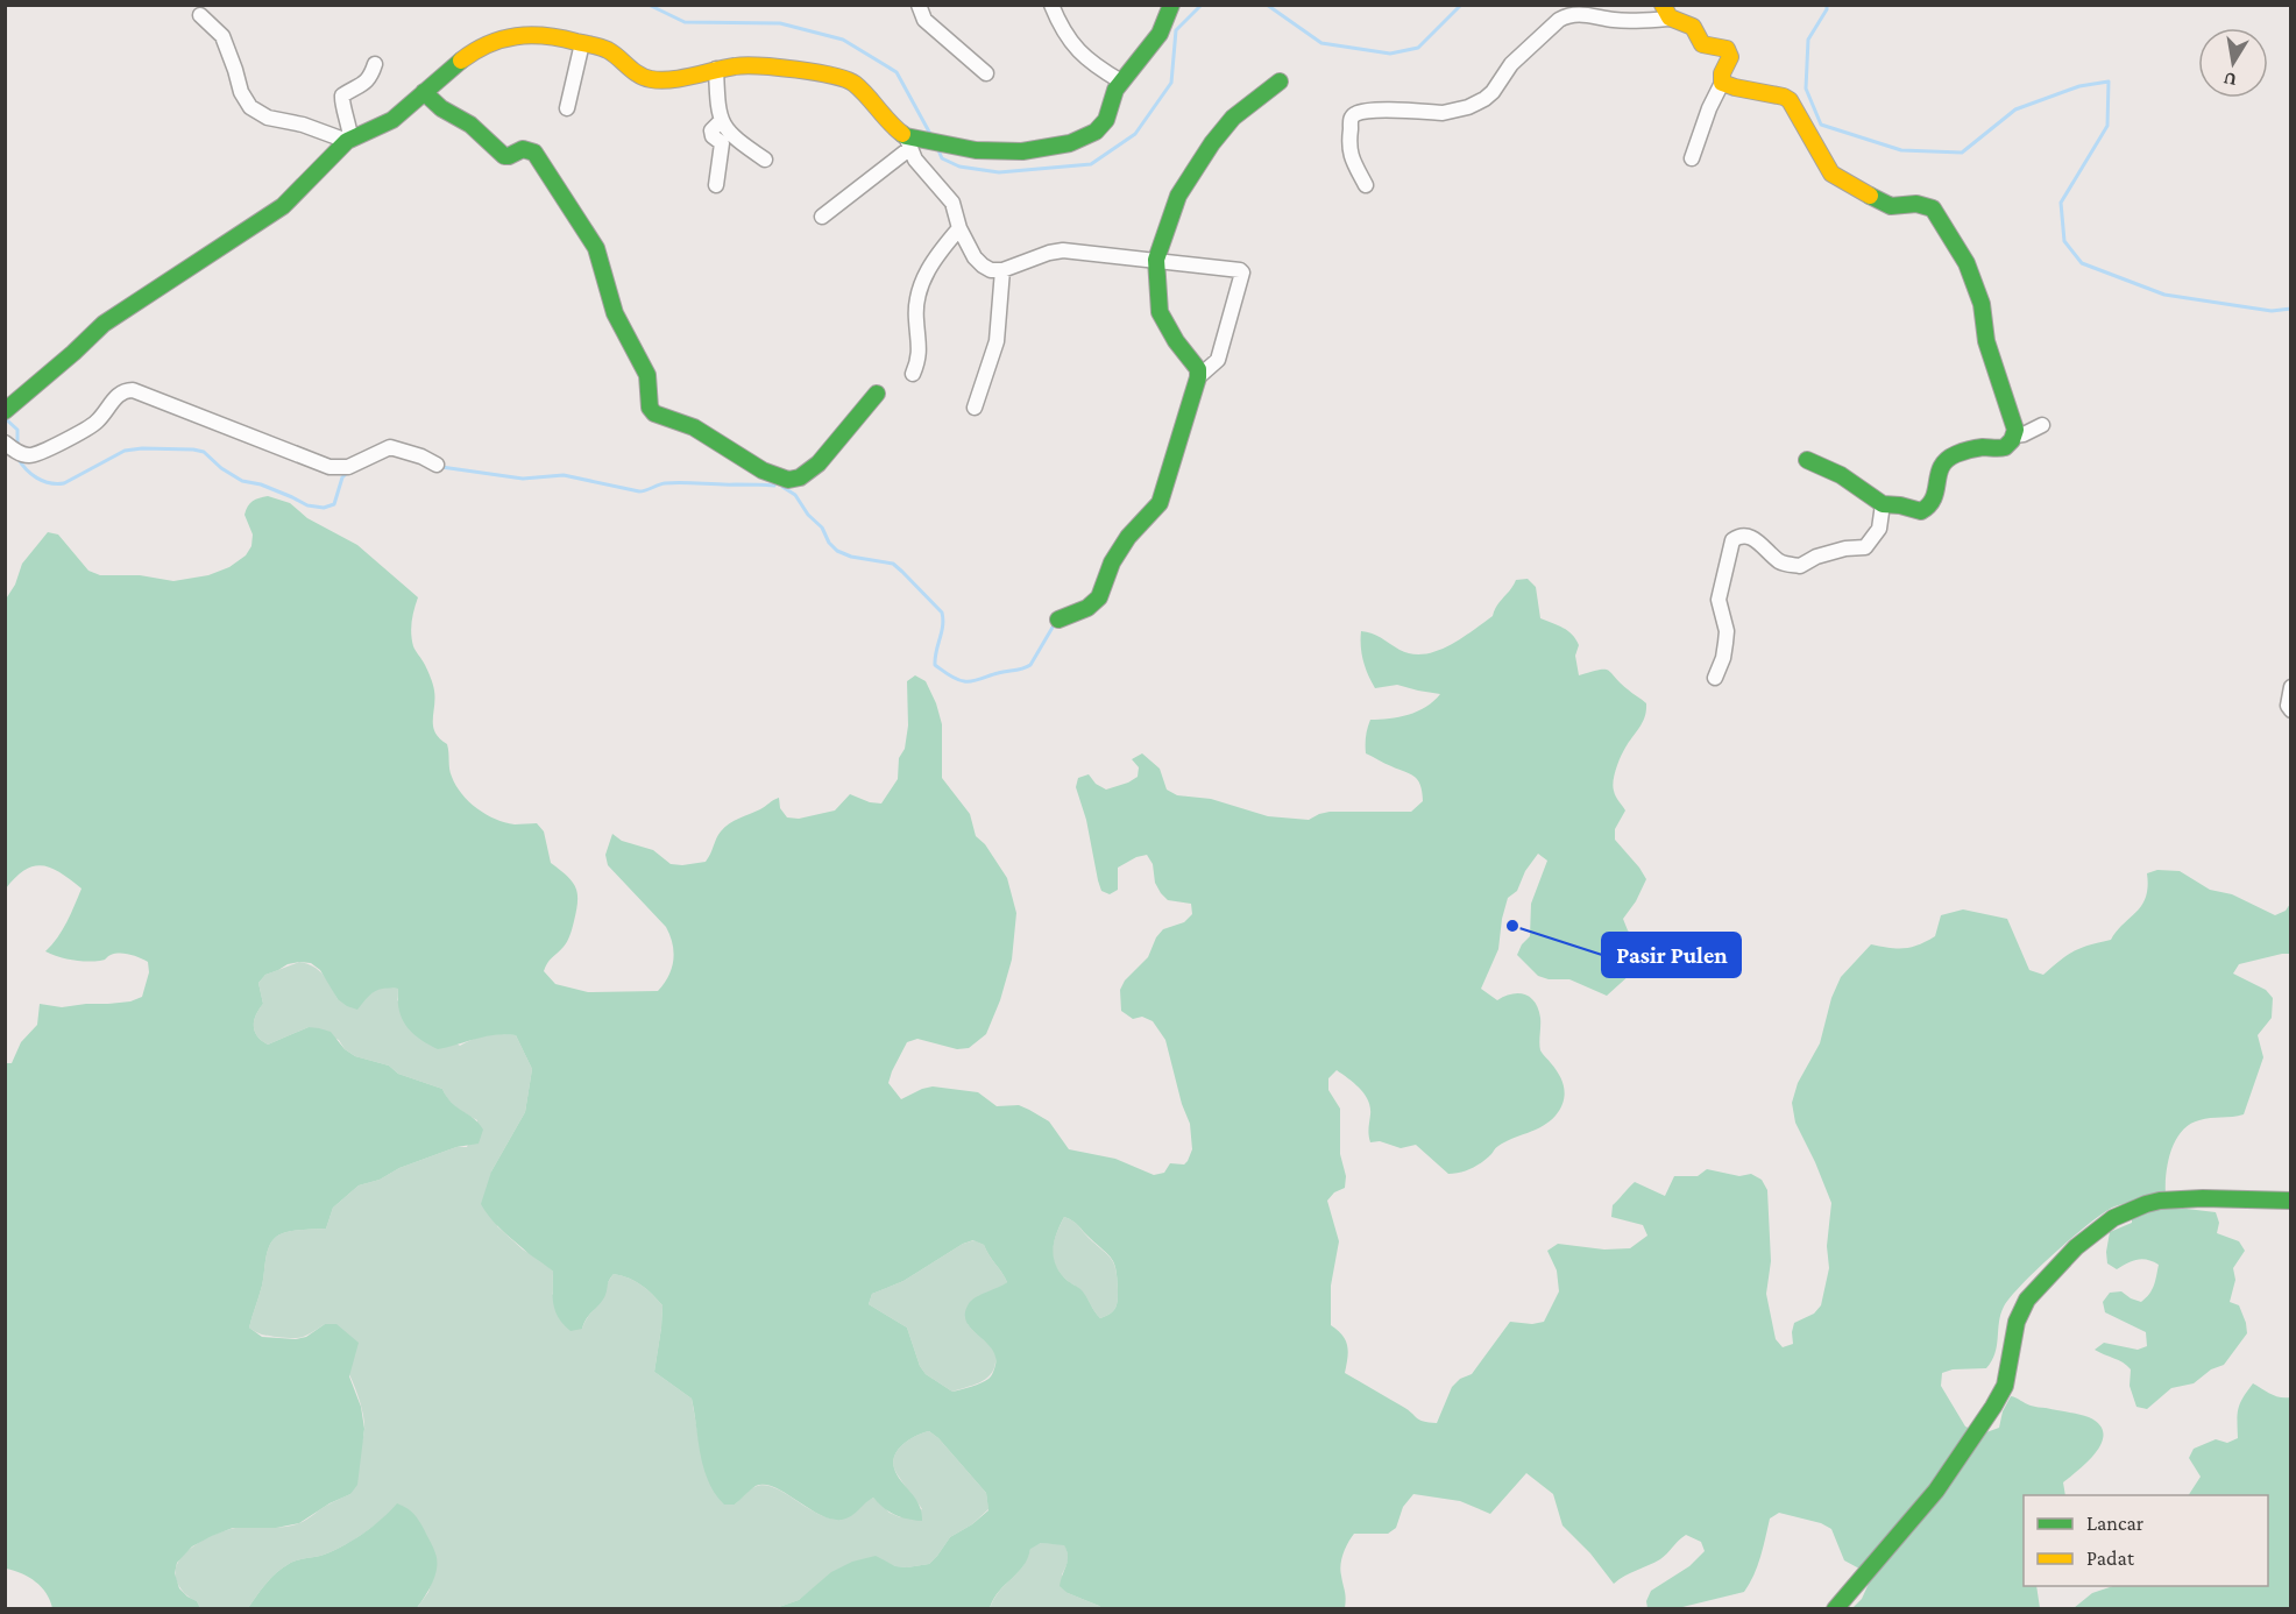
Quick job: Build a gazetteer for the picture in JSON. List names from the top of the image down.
{
  "places": ["Pasir Pulen"],
  "legend": ["Lancar", "Padat"],
  "north": "bottom"
}
